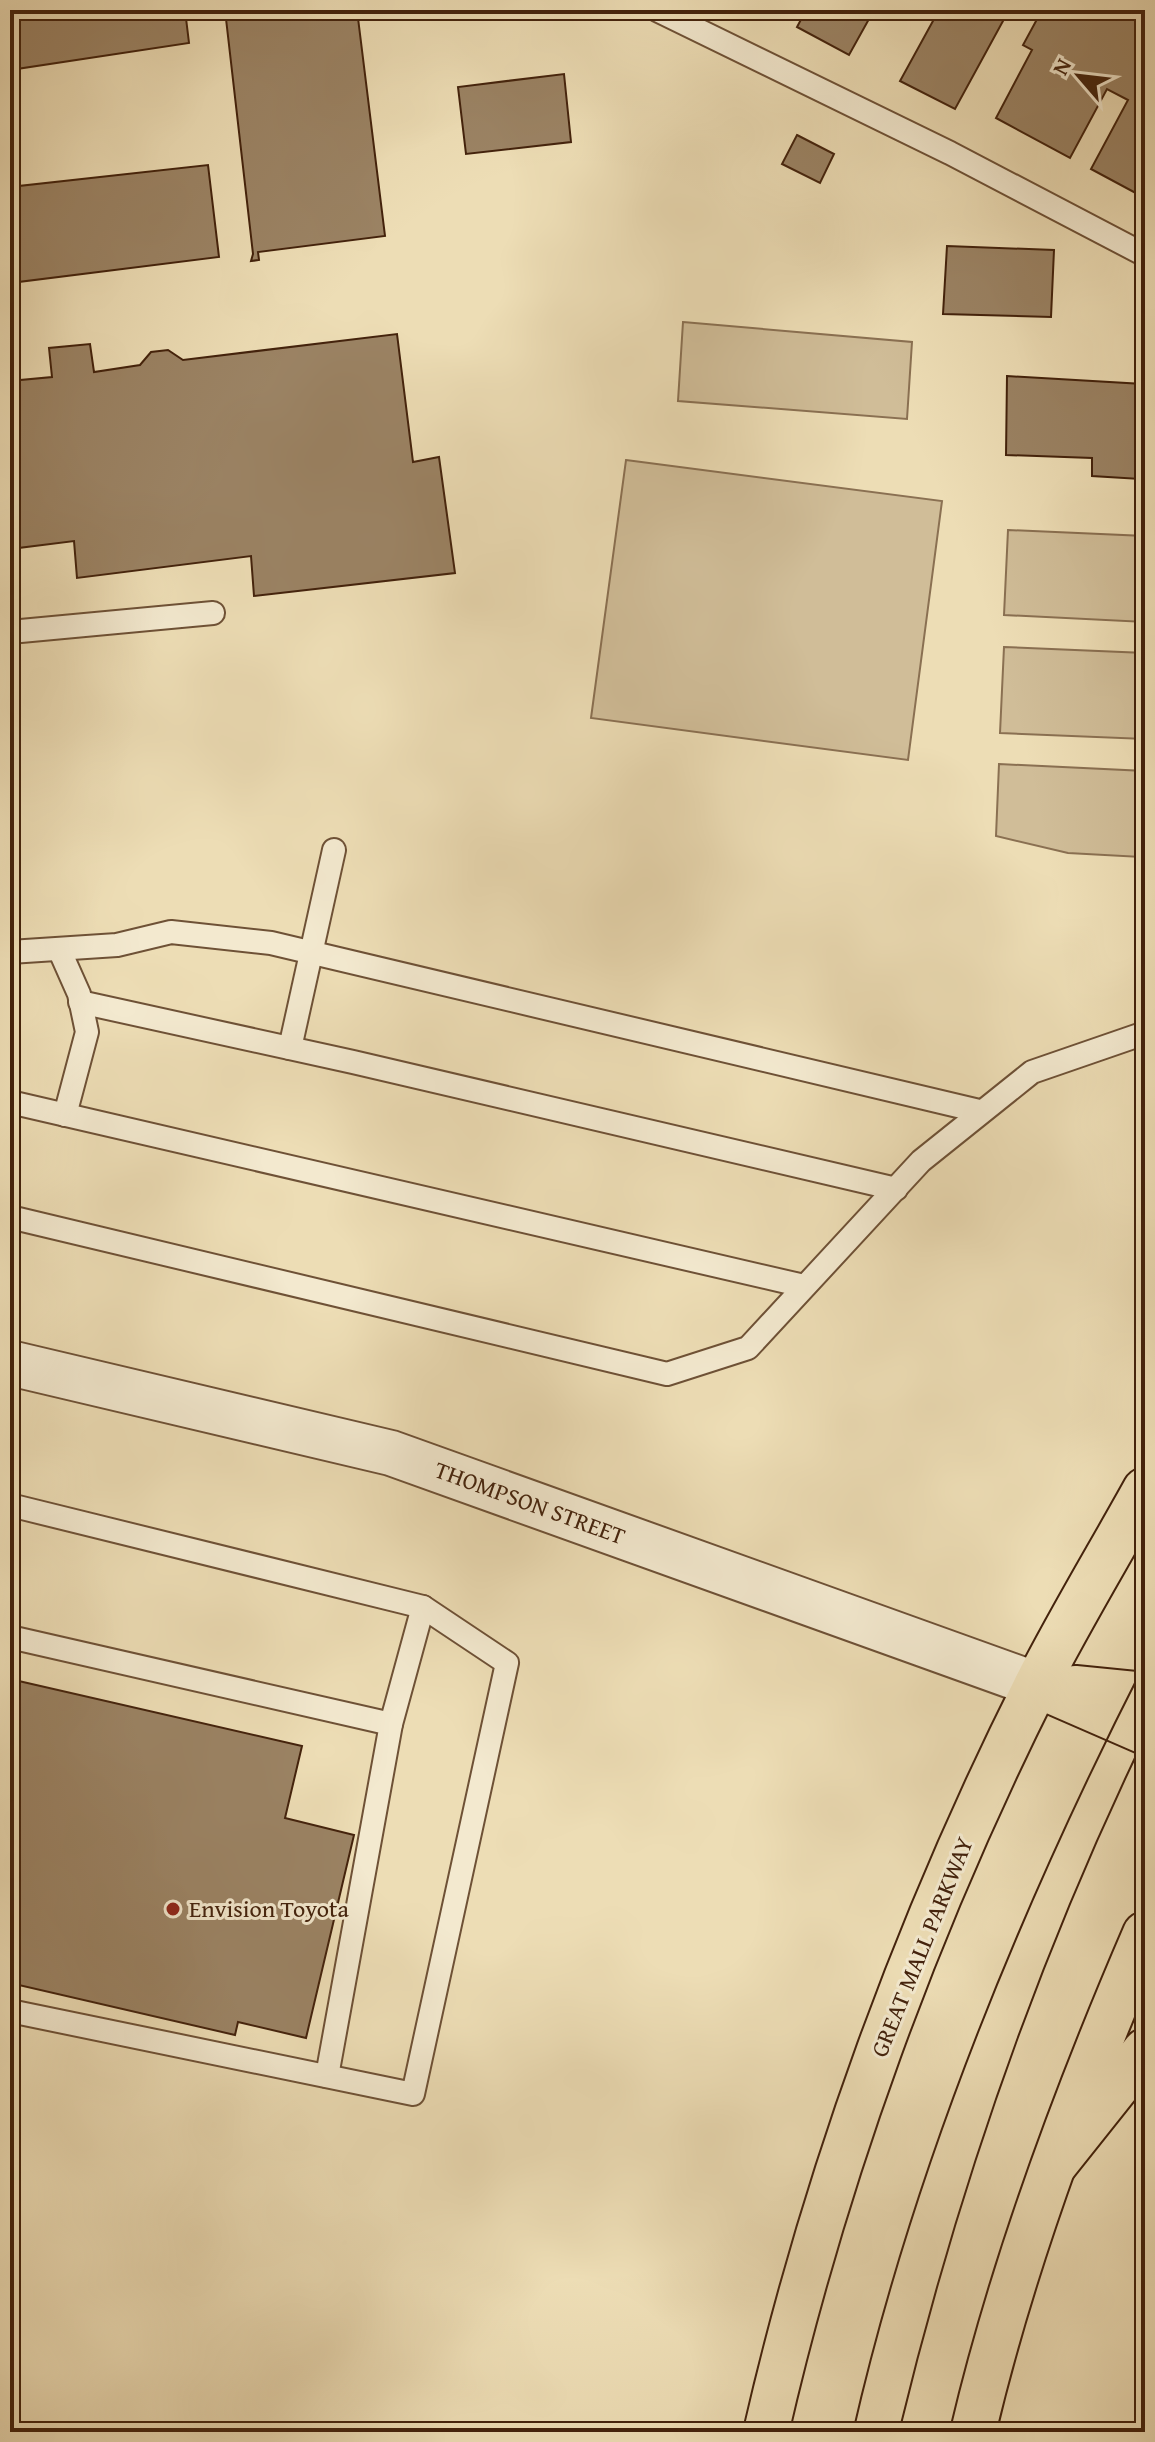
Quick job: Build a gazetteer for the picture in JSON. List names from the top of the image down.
{
  "streets": {
    "main road": ["THOMPSON STREET", "GREAT MALL PARKWAY"]
  },
  "crossings": [
    ["THOMPSON STREET", "GREAT MALL PARKWAY"]
  ],
  "places": ["Envision Toyota"],
  "north": "top left"
}
